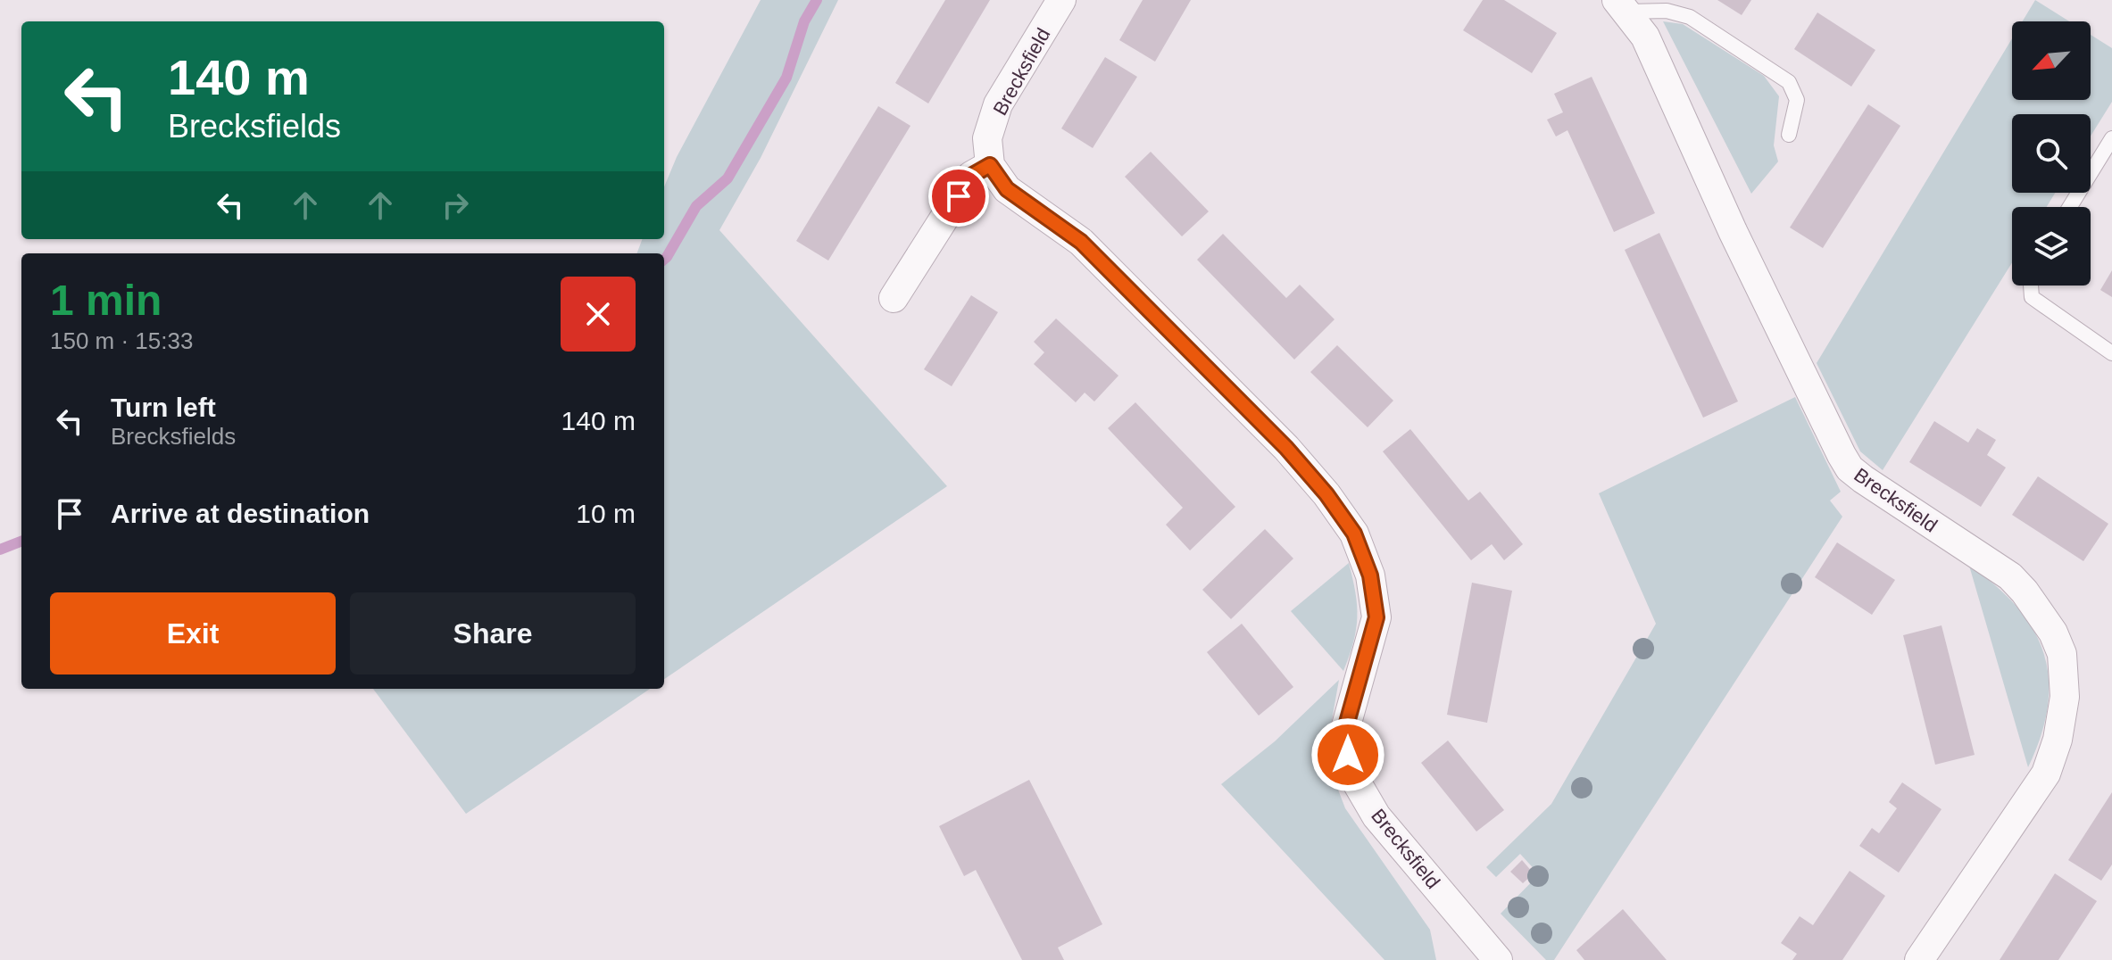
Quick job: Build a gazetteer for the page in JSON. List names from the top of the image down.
{
  "streets": {
    "street": ["Brecksfield"]
  },
  "north": "bottom left",
  "page": {
    "turn": ["140 m", "Brecksfields"],
    "heading": ["1 min", "150 m · 15:33"],
    "list": [
      {
        "name": "Turn left",
        "note": "Brecksfields",
        "value": "140 m"
      },
      {
        "name": "Arrive at destination",
        "value": "10 m"
      }
    ],
    "buttons": ["Exit", "Share"]
  }
}
